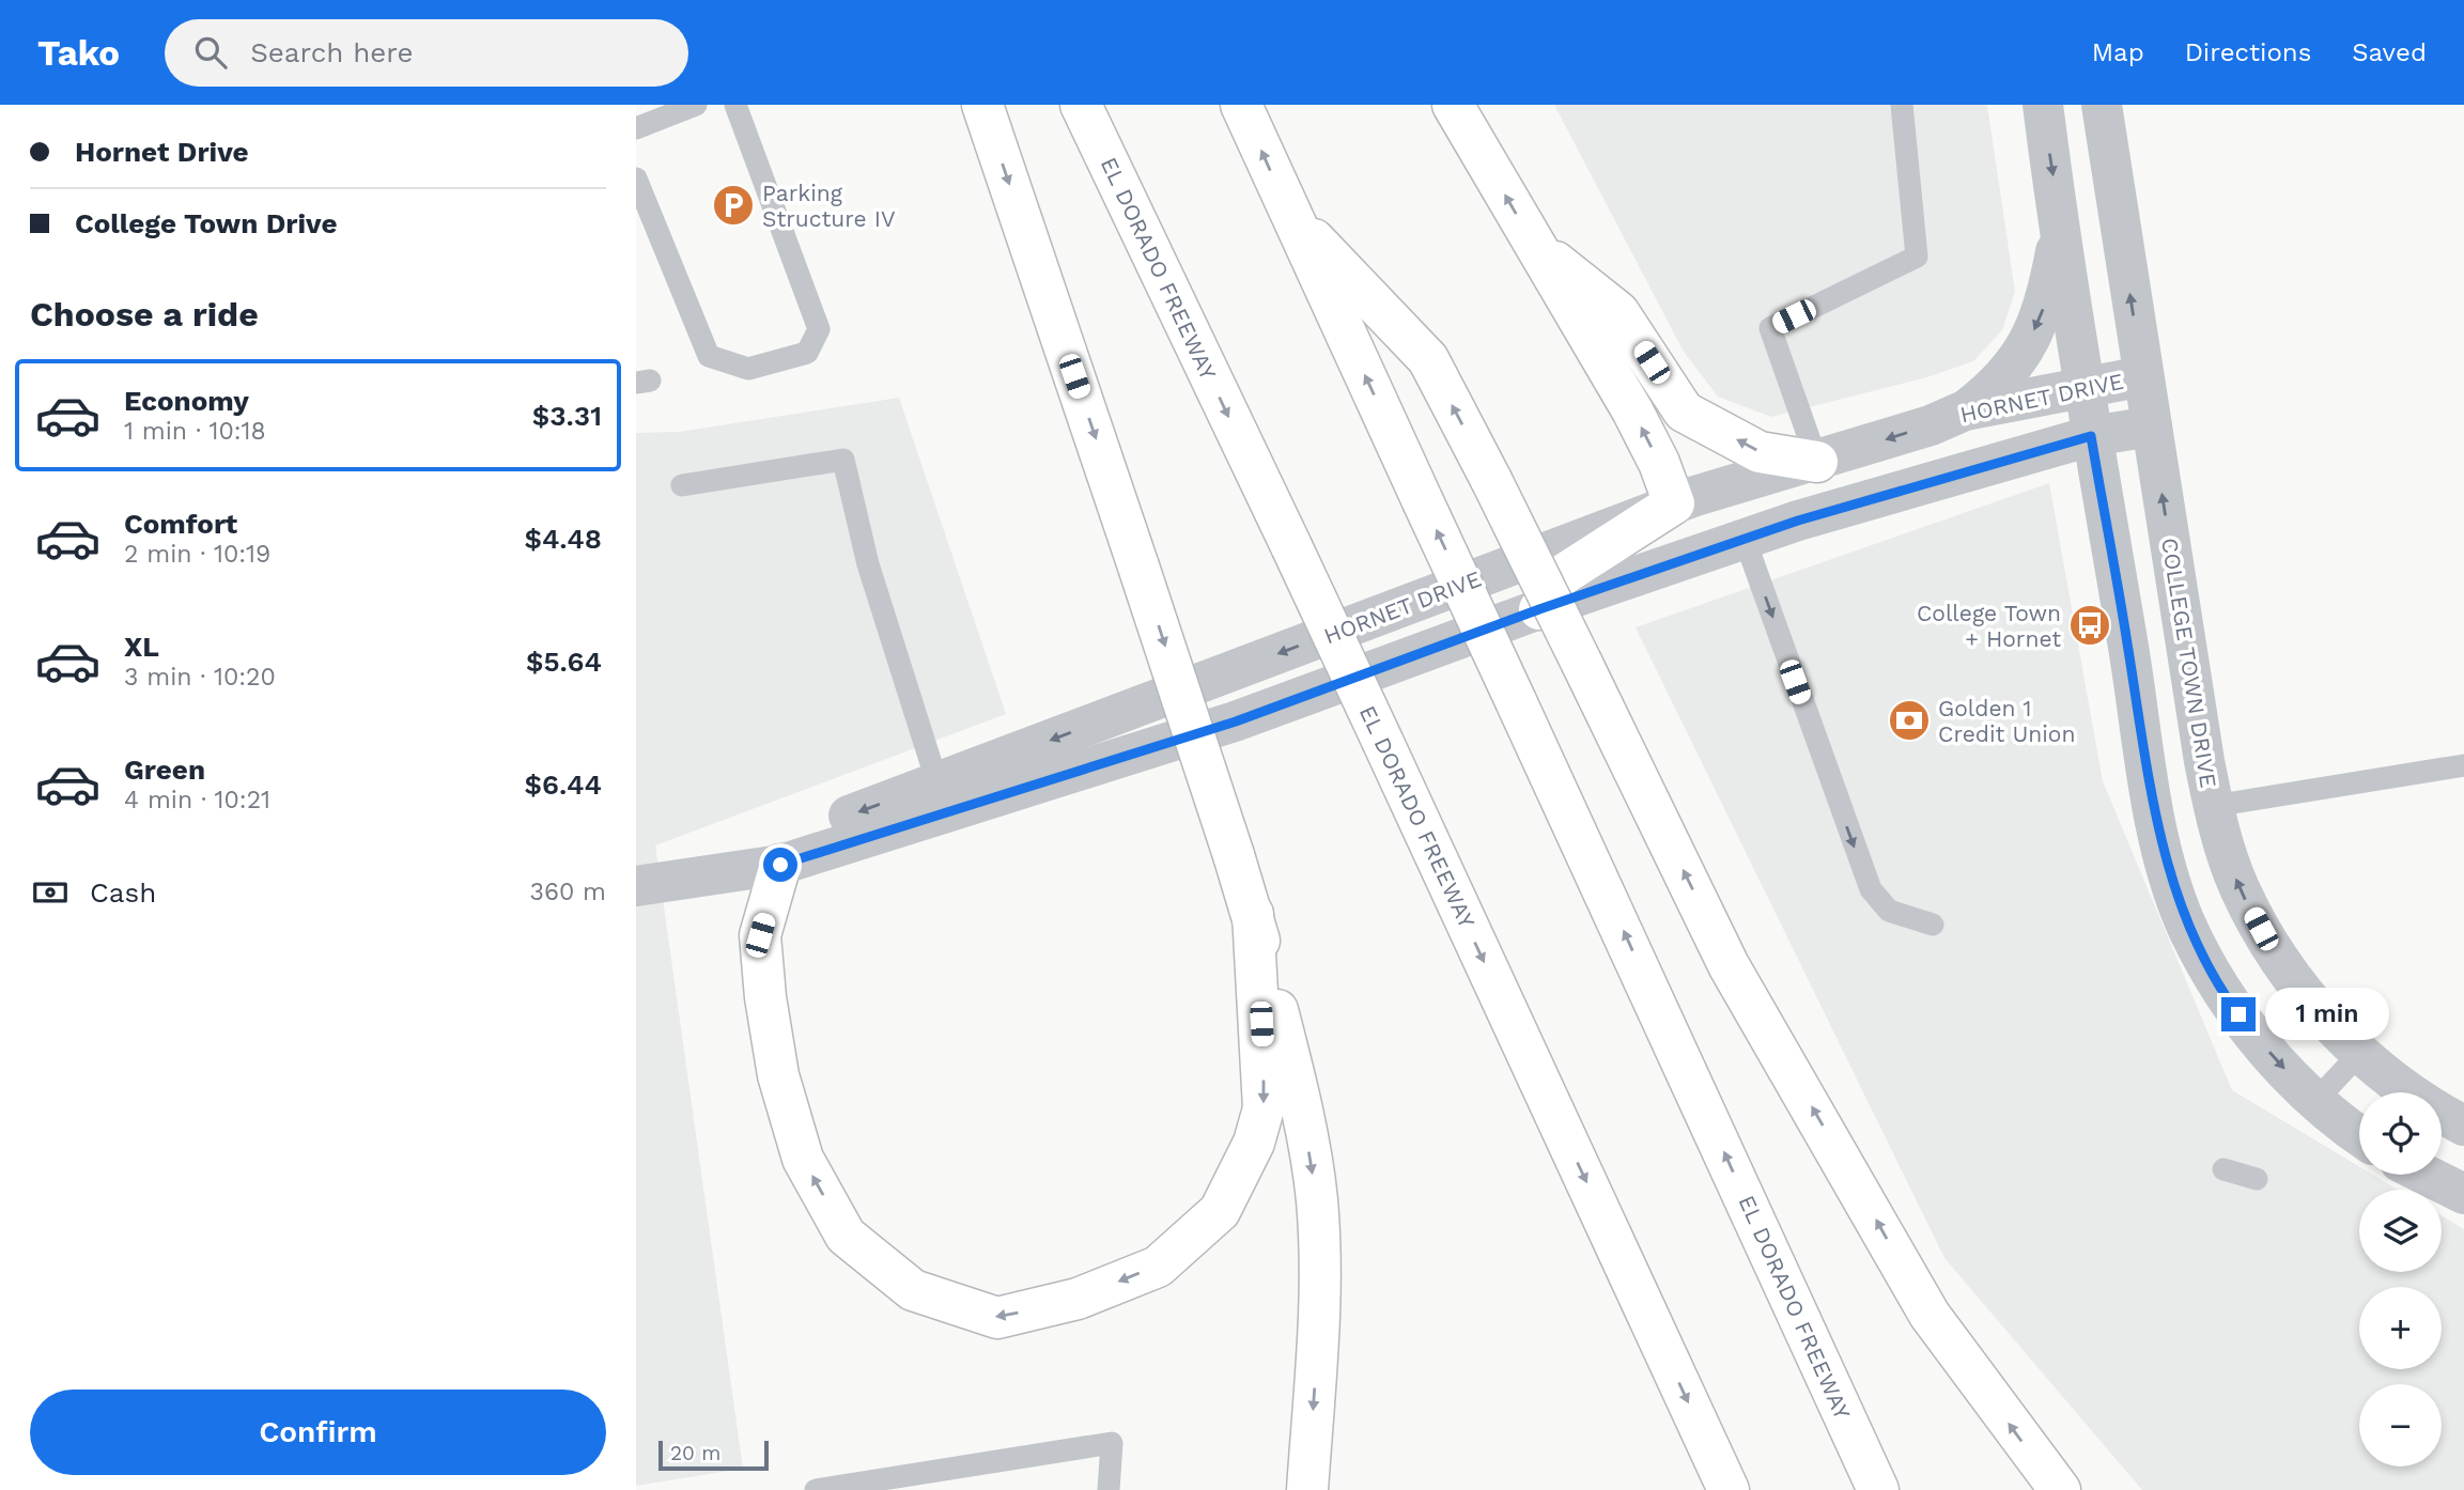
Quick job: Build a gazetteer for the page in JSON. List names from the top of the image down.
{
  "streets": {
    "highway": ["EL DORADO FREEWAY"],
    "street": ["HORNET DRIVE", "COLLEGE TOWN DRIVE"]
  },
  "crossings": [
    ["HORNET DRIVE", "COLLEGE TOWN DRIVE"]
  ],
  "places": {
    "parking": ["Parking Structure IV"],
    "bus stop": ["College Town + Hornet"],
    "bank": ["Golden 1 Credit Union"]
  },
  "scale_bar": "20 m",
  "page": {
    "header": "Tako",
    "search": "Search here",
    "nav": ["Map", "Directions", "Saved"],
    "banner": ["Hornet Drive", "College Town Drive"],
    "heading": "Choose a ride",
    "list": [
      {
        "name": "Economy",
        "note": "1 min · 10:18",
        "value": "$3.31"
      },
      {
        "name": "Comfort",
        "note": "2 min · 10:19",
        "value": "$4.48"
      },
      {
        "name": "XL",
        "note": "3 min · 10:20",
        "value": "$5.64"
      },
      {
        "name": "Green",
        "note": "4 min · 10:21",
        "value": "$6.44"
      }
    ],
    "pay": ["Cash", "360 m"],
    "bubble": "1 min",
    "map_buttons": ["+", "−"],
    "buttons": "Confirm",
    "scale": "20 m"
  }
}
